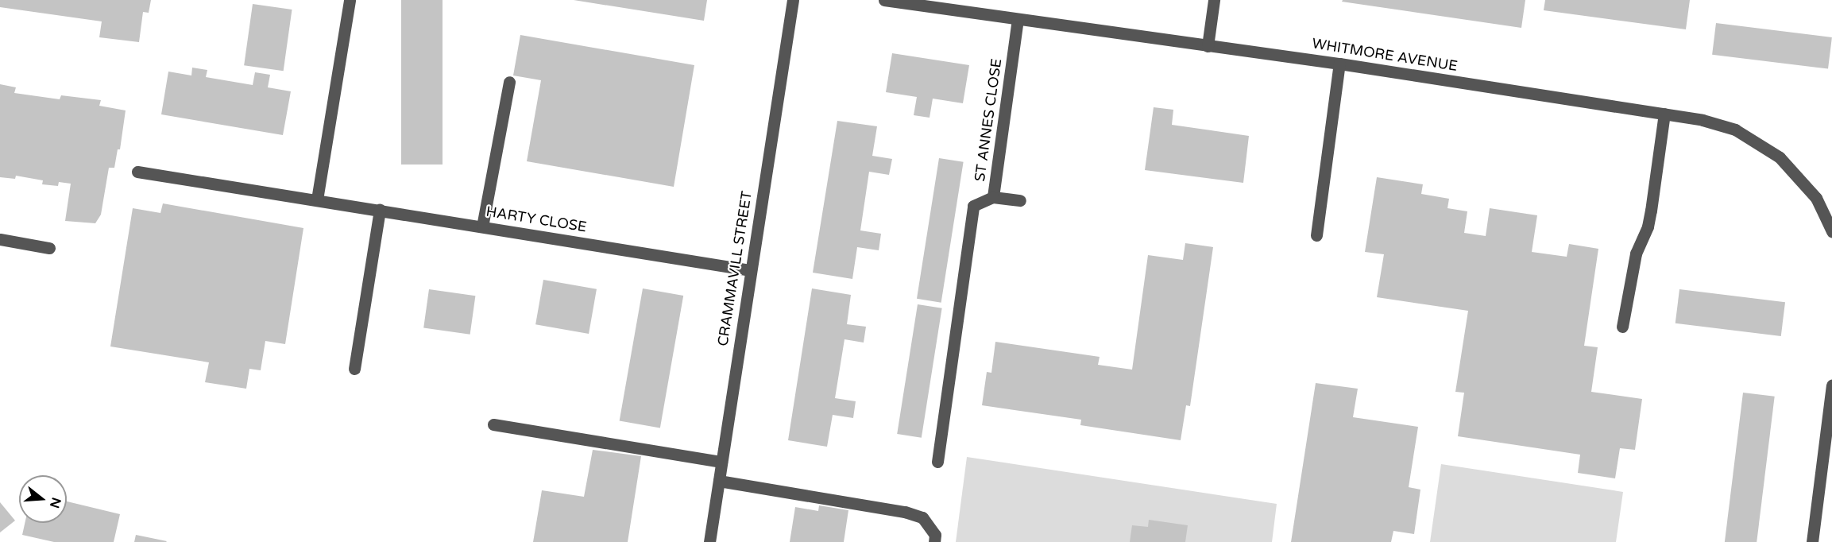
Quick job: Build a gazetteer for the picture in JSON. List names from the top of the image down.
{
  "streets": {
    "street": [
      "WHITMORE AVENUE",
      "ST ANNES CLOSE",
      "HARTY CLOSE",
      "CRAMMAVILL STREET"
    ]
  },
  "crossings": [
    ["WHITMORE AVENUE", "ST ANNES CLOSE"],
    ["HARTY CLOSE", "CRAMMAVILL STREET"]
  ],
  "north": "right"
}
